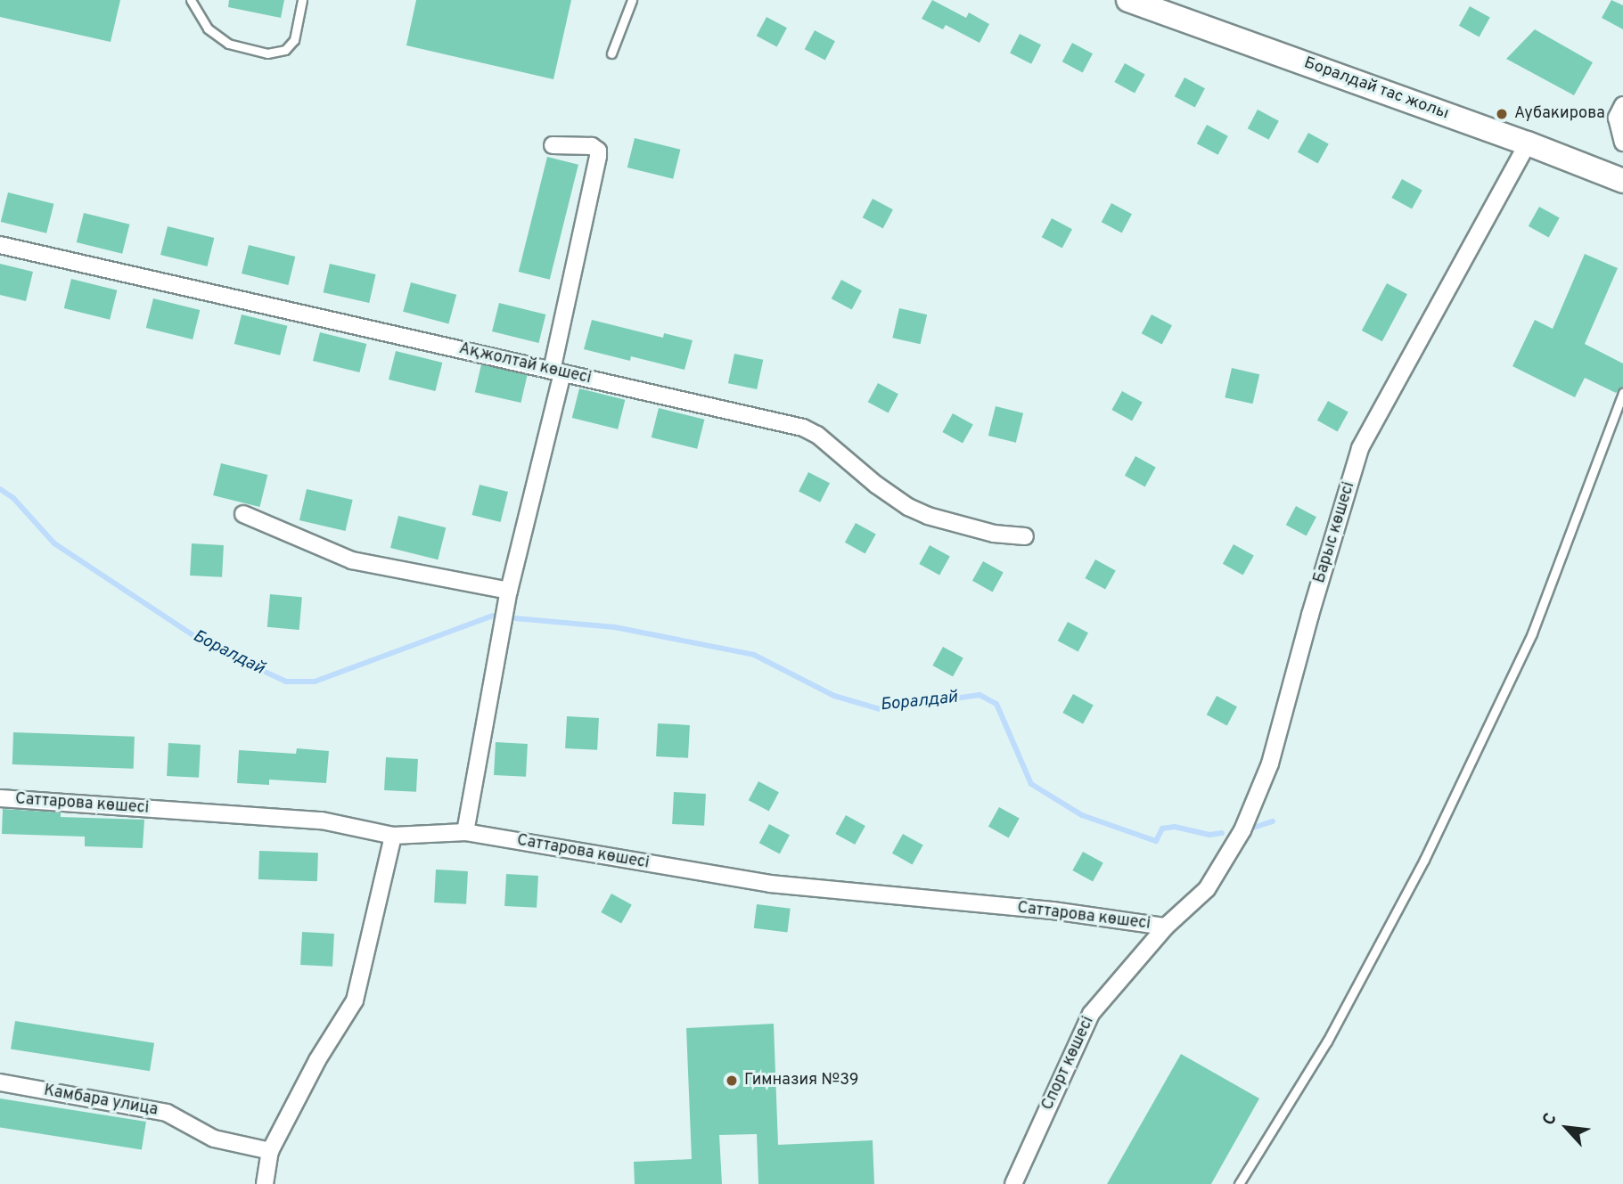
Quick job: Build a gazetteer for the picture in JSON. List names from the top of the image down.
{
  "streets": {
    "main road": ["Боралдай тас жолы"],
    "street": [
      "Ақжолтай көшесі",
      "Барыс көшесі",
      "Саттарова көшесі",
      "Спорт көшесі",
      "Камбара улица"
    ]
  },
  "crossings": [
    ["Боралдай тас жолы", "Барыс көшесі"],
    ["Барыс көшесі", "Саттарова көшесі"],
    ["Барыс көшесі", "Спорт көшесі"],
    ["Саттарова көшесі", "Спорт көшесі"]
  ],
  "water": ["Боралдай"],
  "places": ["Аубакирова", "Гимназия №39"],
  "north": "top left"
}
